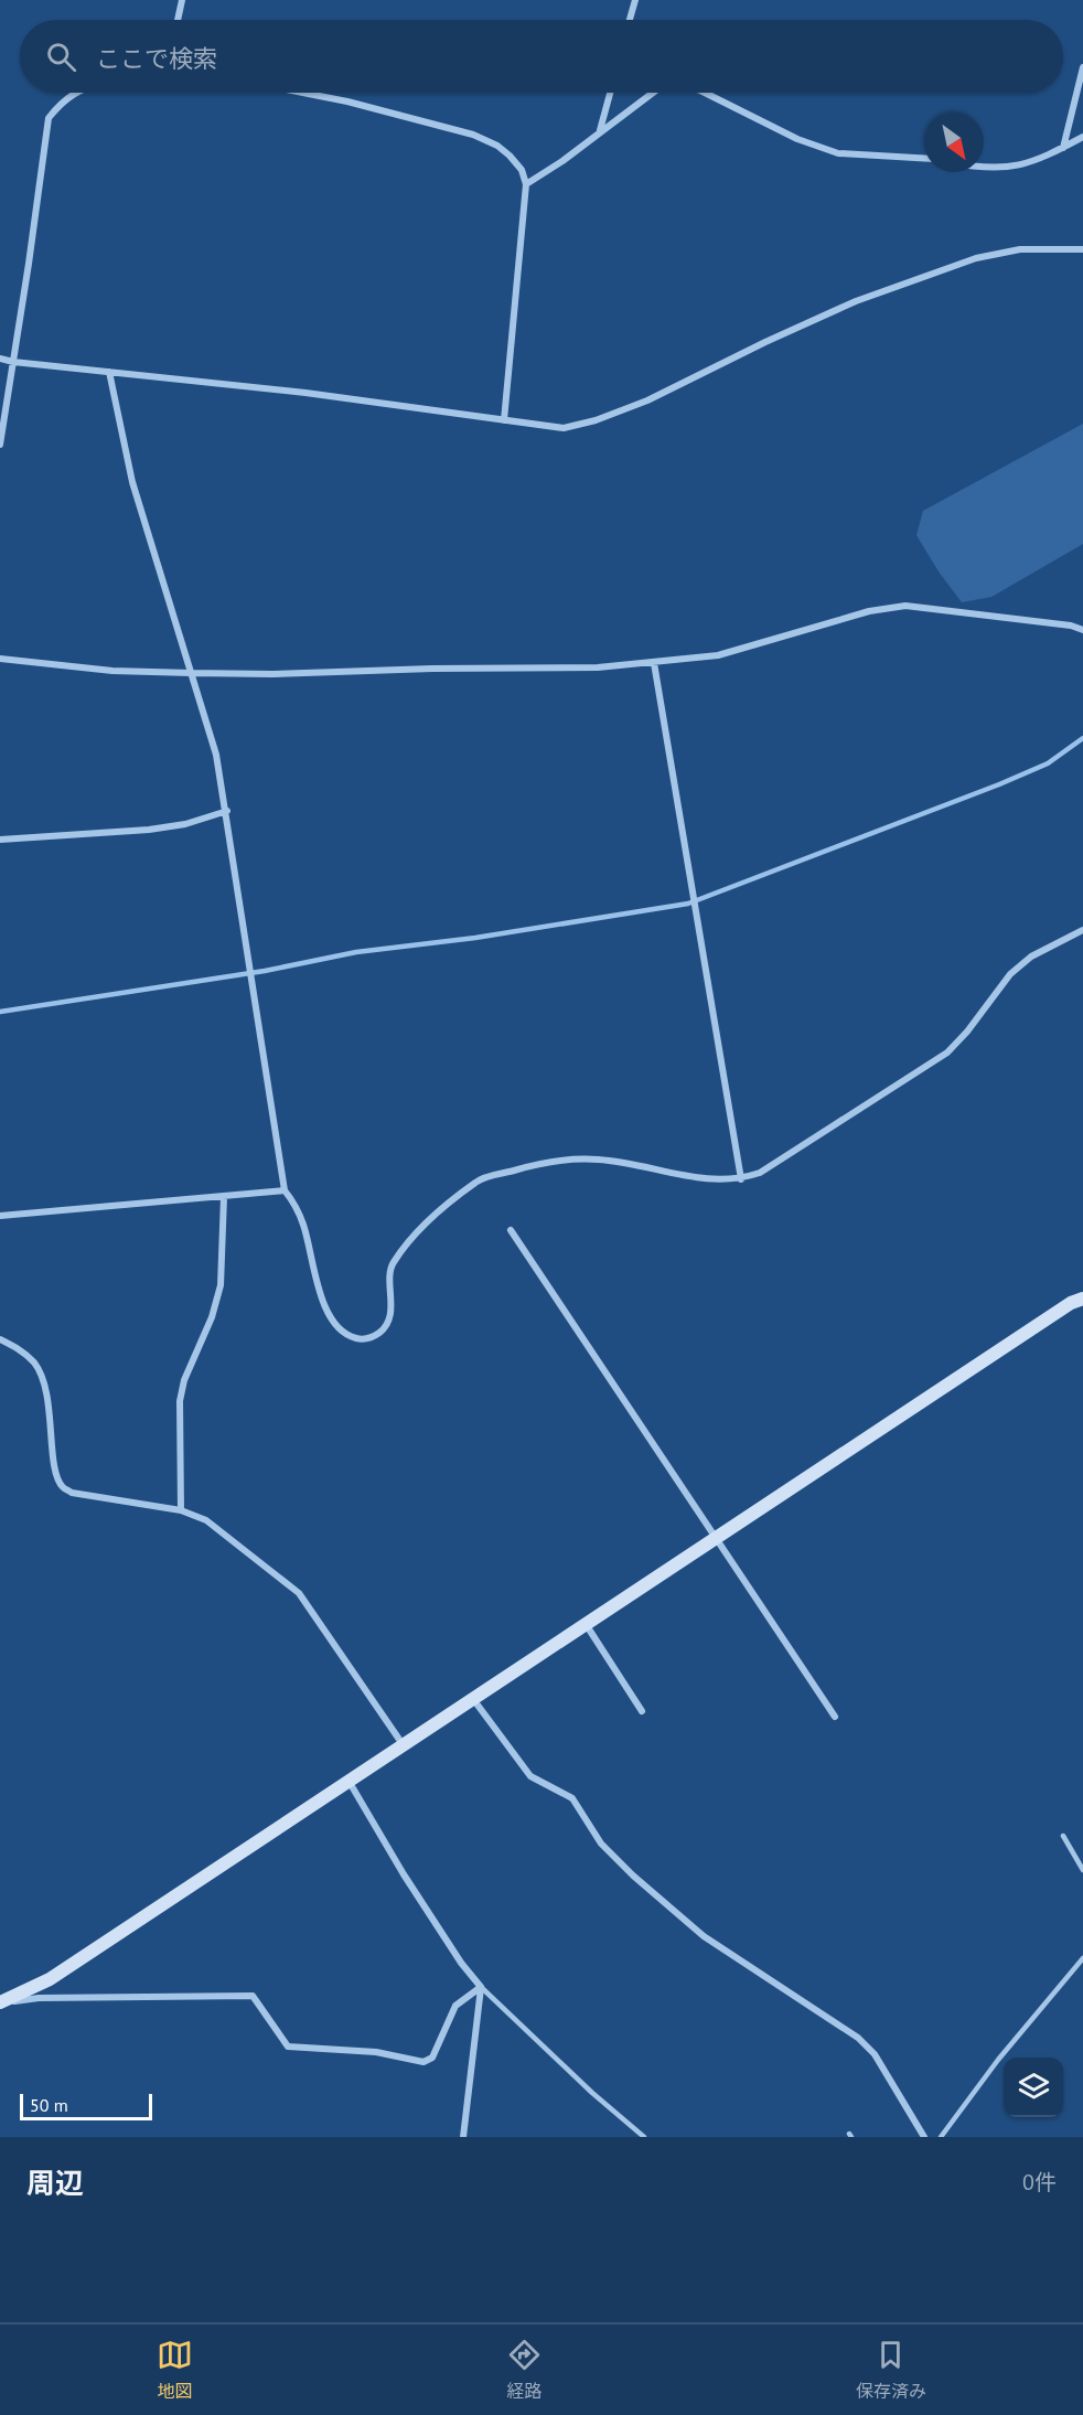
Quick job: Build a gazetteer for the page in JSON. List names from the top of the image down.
{
  "scale_bar": "50 m",
  "north": "bottom right",
  "page": {
    "search": "ここで検索",
    "scale": "50 m",
    "heading": ["周辺", "0件"],
    "nav": ["地図", "経路", "保存済み"]
  }
}
